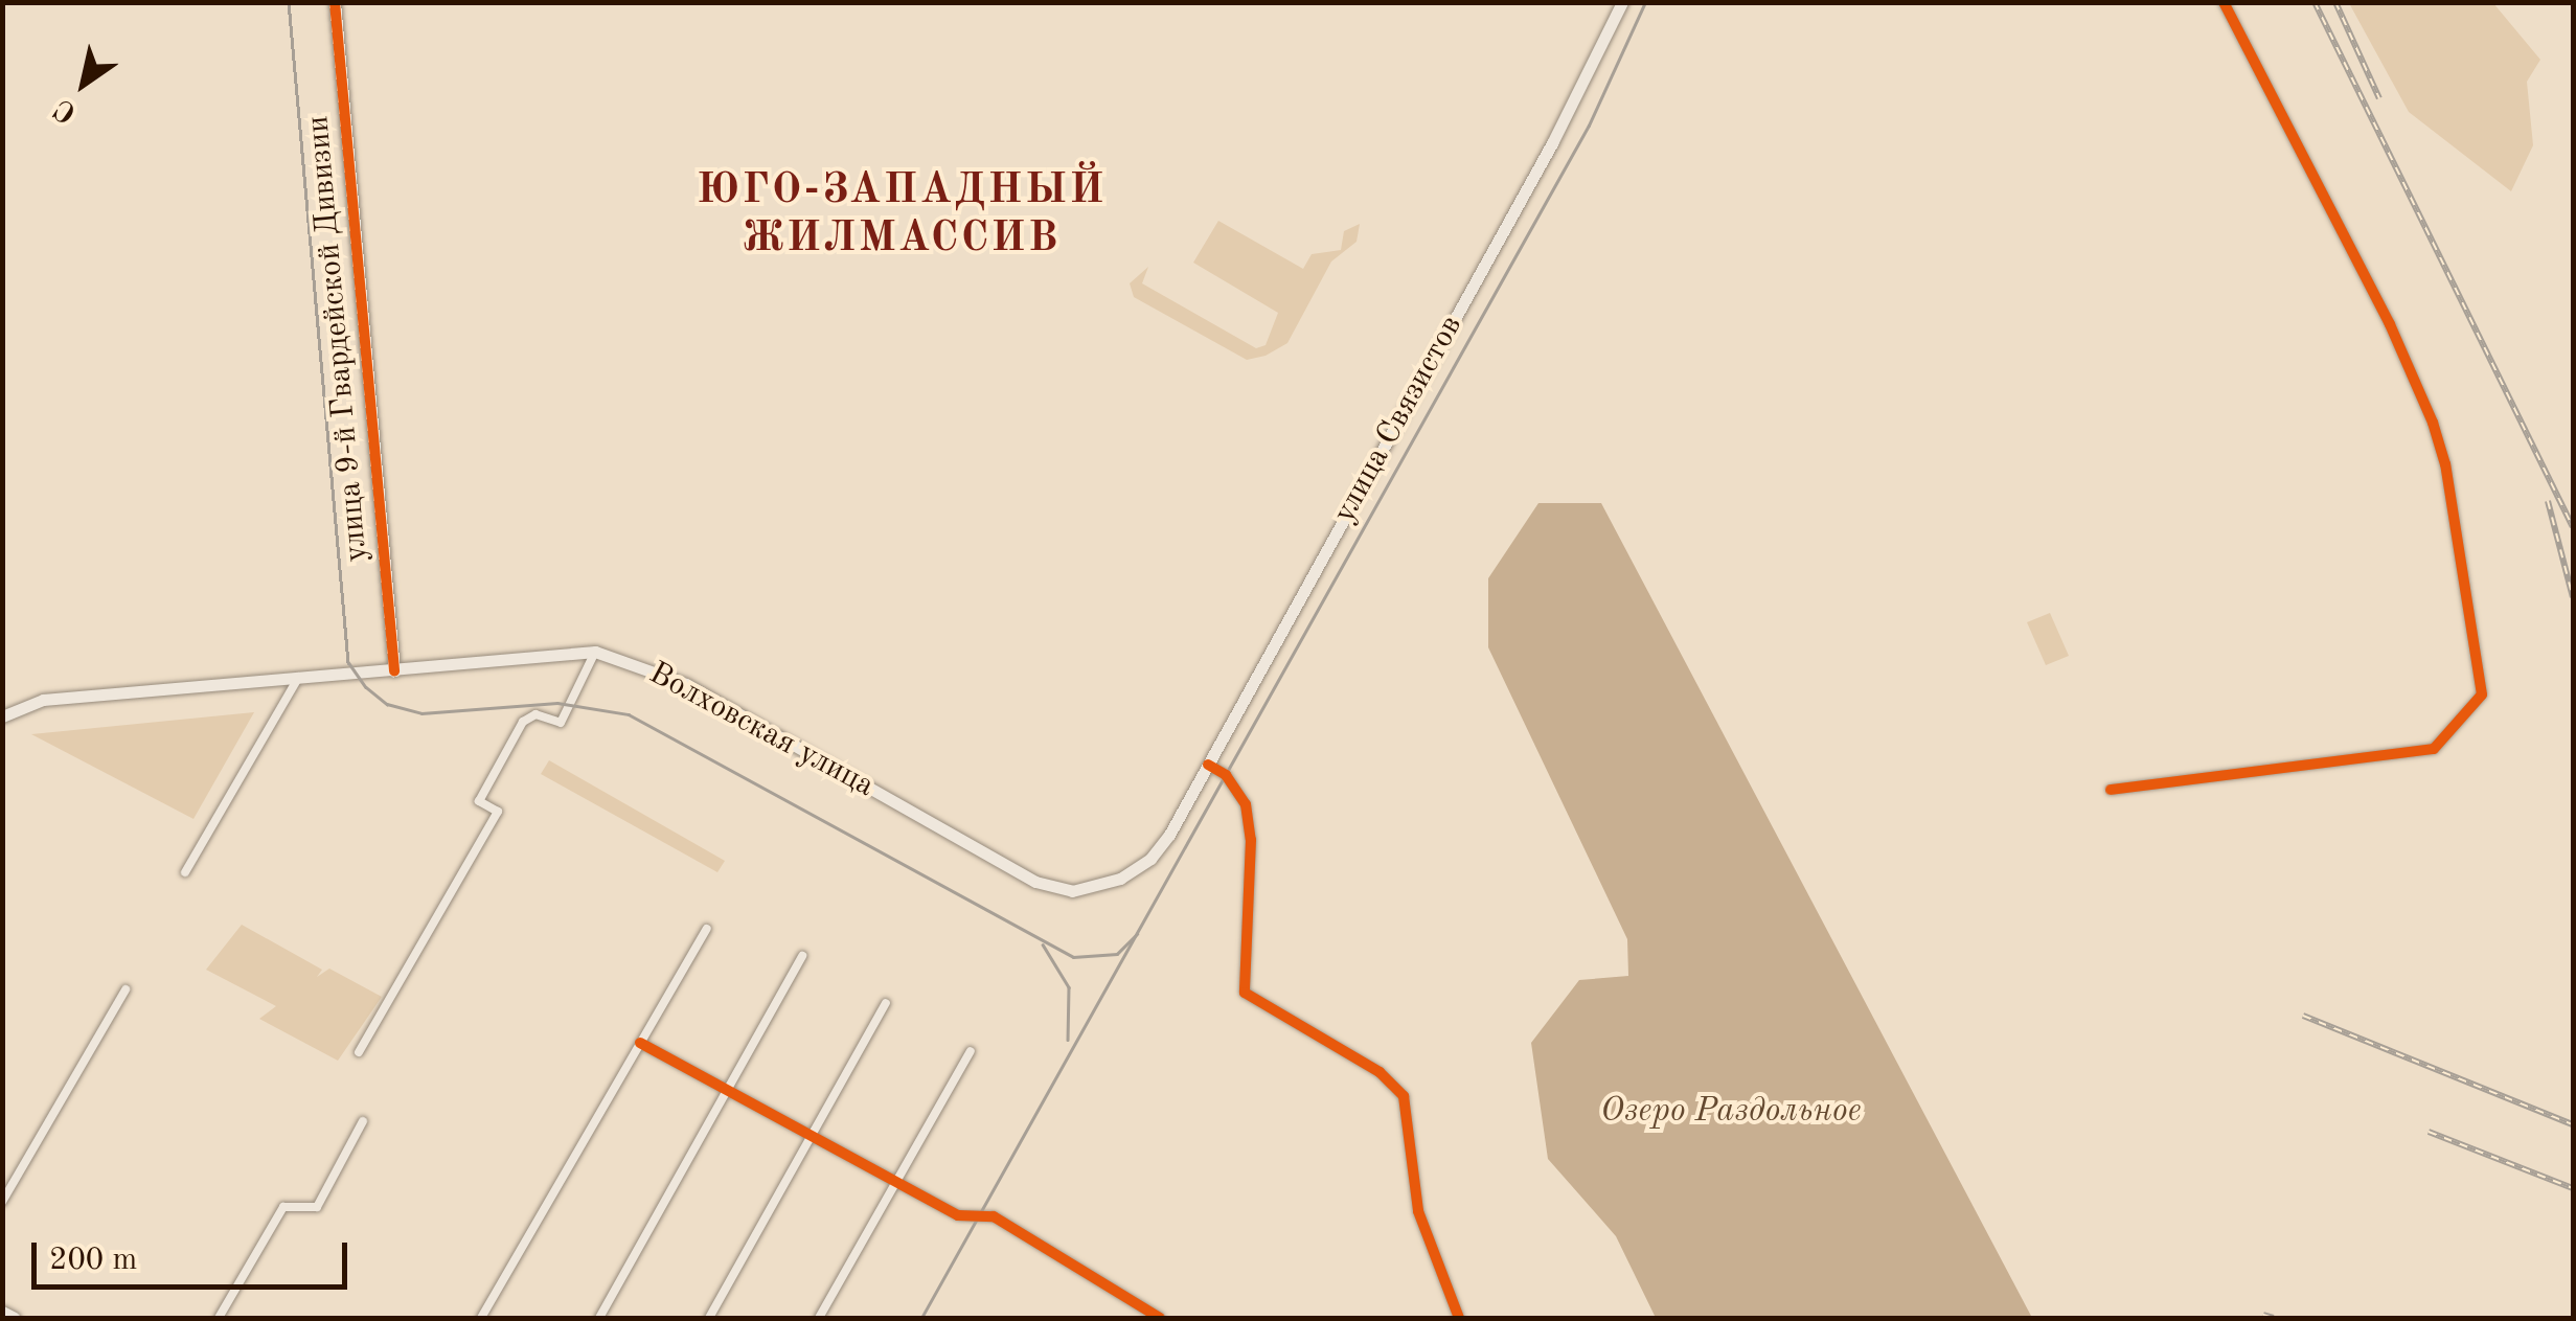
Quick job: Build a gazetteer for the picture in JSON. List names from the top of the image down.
{
  "streets": {
    "main road": ["улица 9-й Гвардейской Дивизии", "улица Связистов", "Волховская улица"]
  },
  "crossings": [
    ["улица 9-й Гвардейской Дивизии", "Волховская улица"],
    ["улица Связистов", "Волховская улица"]
  ],
  "districts": ["ЮГО-ЗАПАДНЫЙ ЖИЛМАССИВ"],
  "water": ["Озеро Раздольное"],
  "scale_bar": "200 m",
  "north": "bottom left"
}
